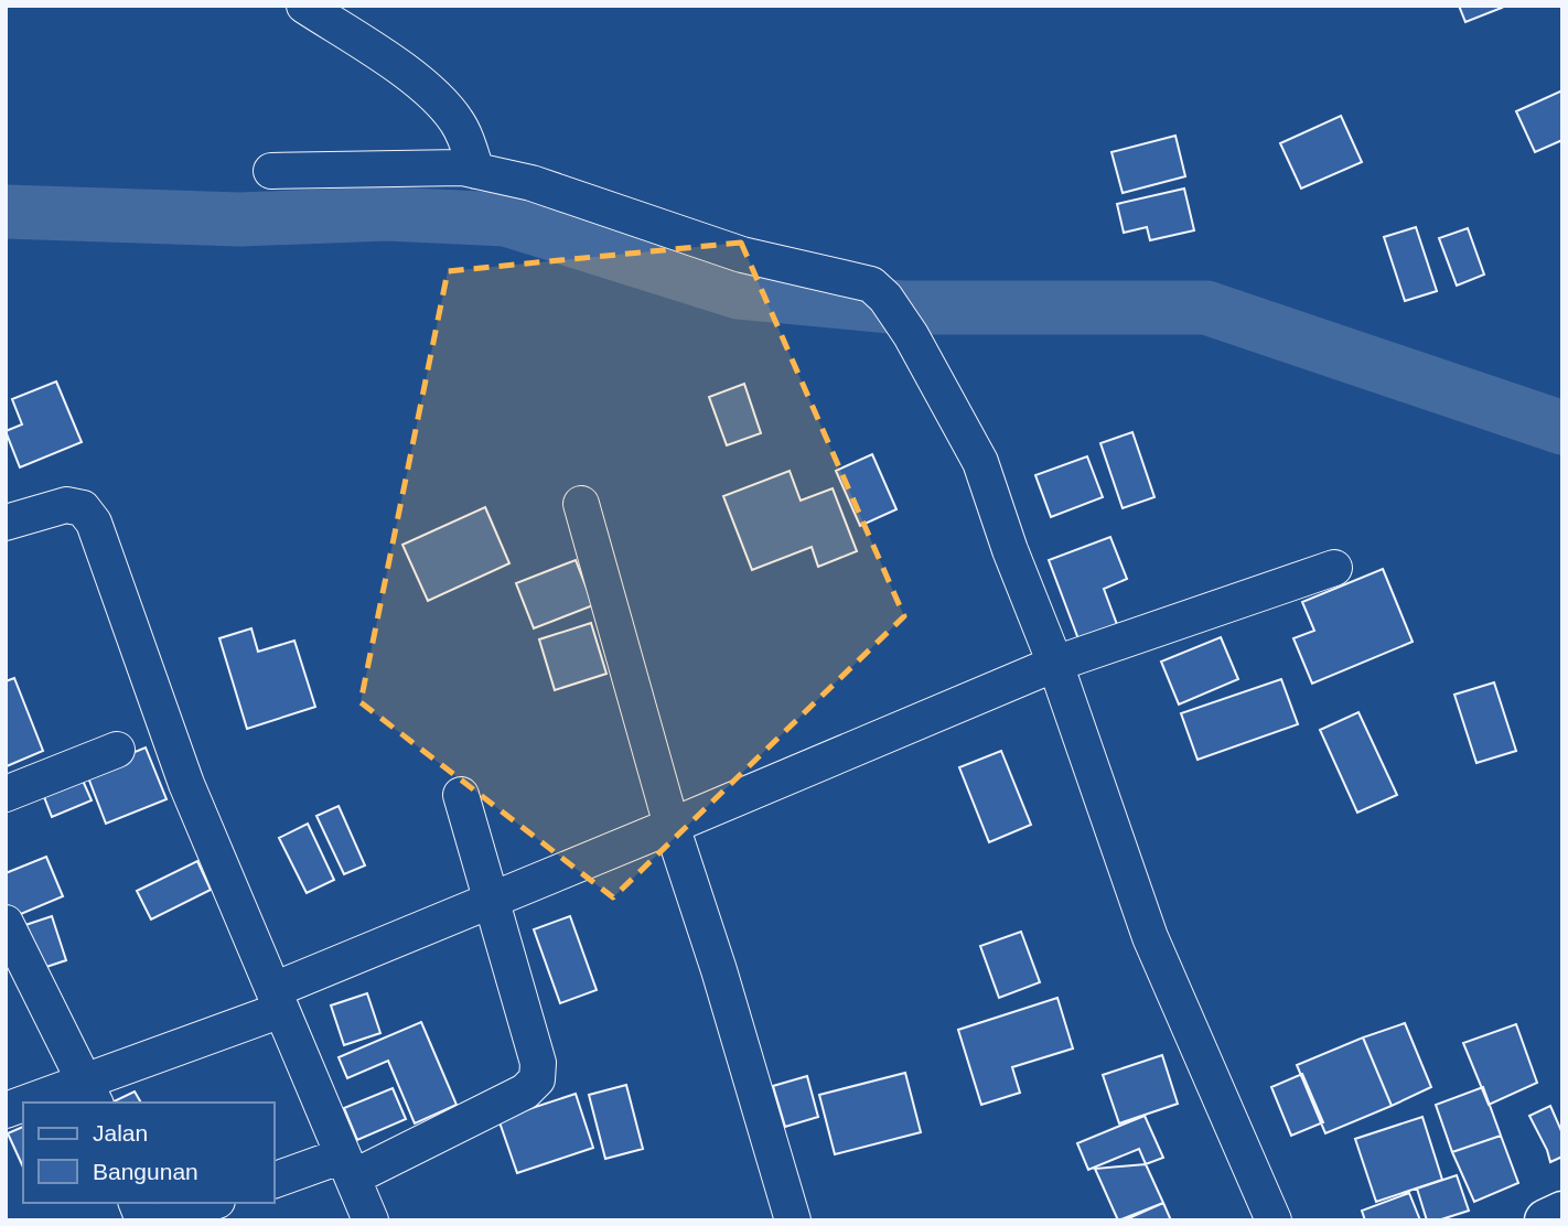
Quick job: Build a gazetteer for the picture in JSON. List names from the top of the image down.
{
  "legend": ["Jalan", "Bangunan"]
}
